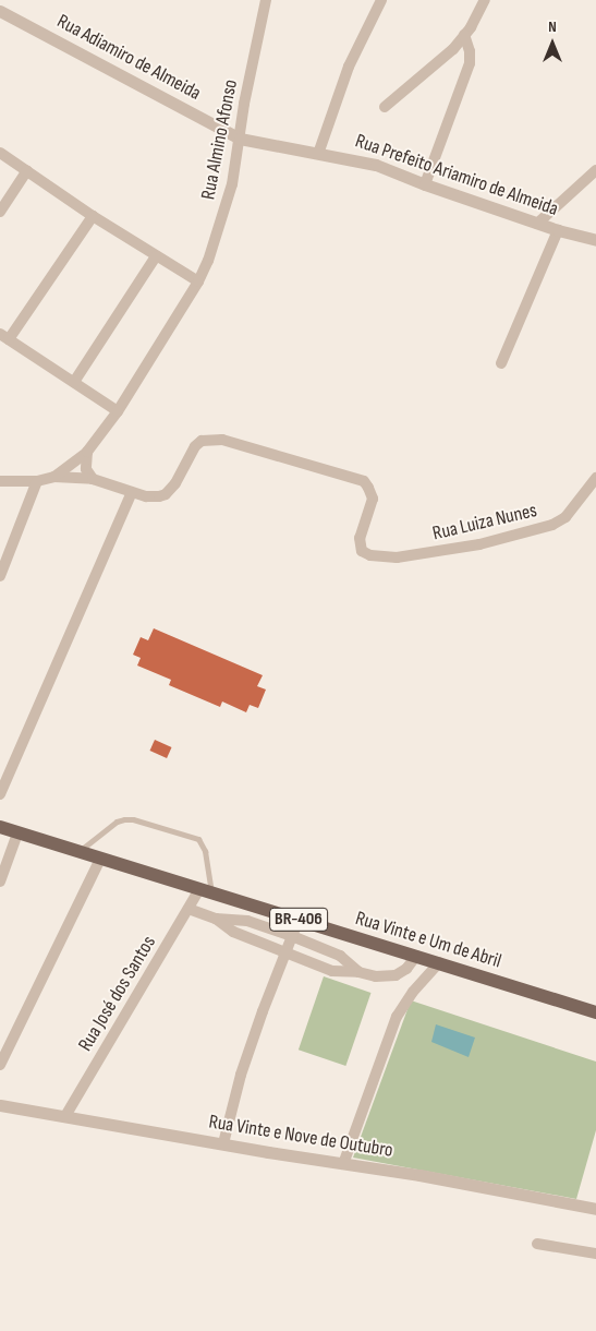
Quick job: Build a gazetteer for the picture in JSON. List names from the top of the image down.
{
  "streets": {
    "main road": ["BR-406", "Rua Vinte e Um de Abril"],
    "street": [
      "Rua Adiamiro de Almeida",
      "Rua Almino Afonso",
      "Rua Prefeito Ariamiro de Almeida",
      "Rua Luiza Nunes",
      "Rua José dos Santos",
      "Rua Vinte e Nove de Outubro"
    ]
  },
  "crossings": [
    ["Rua Adiamiro de Almeida", "Rua Almino Afonso"],
    ["Rua Adiamiro de Almeida", "Rua Prefeito Ariamiro de Almeida"],
    ["Rua Almino Afonso", "Rua Prefeito Ariamiro de Almeida"],
    ["Rua Vinte e Um de Abril", "Rua José dos Santos"],
    ["Rua José dos Santos", "Rua Vinte e Nove de Outubro"]
  ],
  "north": "top"
}
